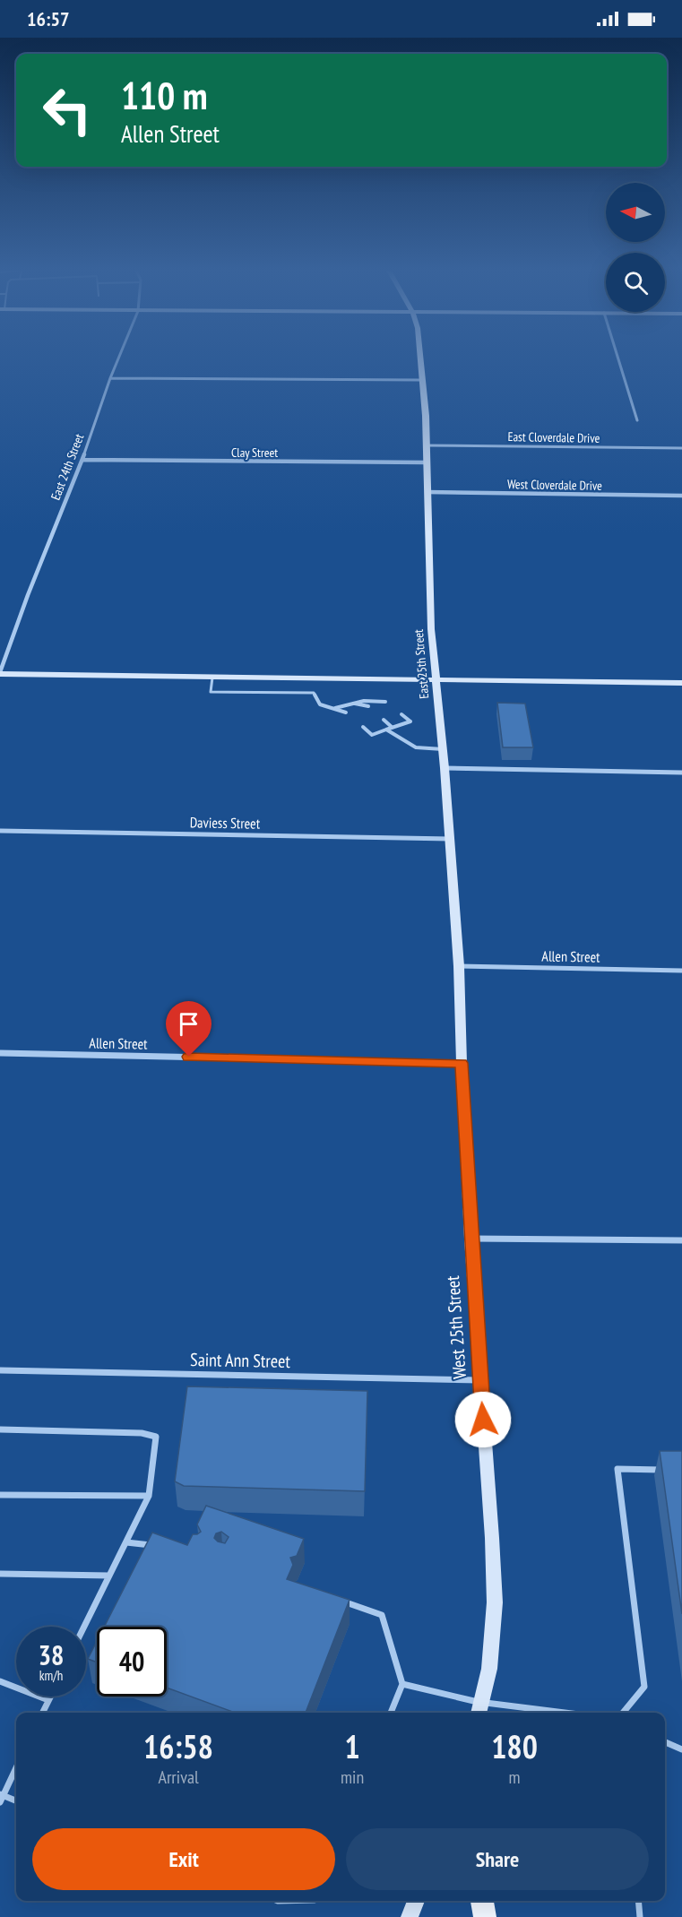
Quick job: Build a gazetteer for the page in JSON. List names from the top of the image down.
{
  "streets": {
    "street": [
      "East Cloverdale Drive",
      "Clay Street",
      "East 24th Street",
      "West Cloverdale Drive",
      "East 25th Street",
      "Daviess Street",
      "Allen Street",
      "West 25th Street",
      "Saint Ann Street"
    ]
  },
  "crossings": [
    ["East Cloverdale Drive", "East 25th Street"],
    ["Clay Street", "East 24th Street"],
    ["Clay Street", "East 25th Street"],
    ["West Cloverdale Drive", "East 25th Street"],
    ["East 25th Street", "Daviess Street"],
    ["East 25th Street", "Allen Street"],
    ["East 25th Street", "West 25th Street"],
    ["Allen Street", "West 25th Street"],
    ["West 25th Street", "Saint Ann Street"]
  ],
  "north": "left",
  "page": {
    "status": "16:57",
    "turn": ["110 m", "Allen Street"],
    "speed": "38 km/h",
    "limit": "40",
    "eta": [
      "16:58",
      "Arrival",
      "1",
      "min",
      "180",
      "m"
    ],
    "buttons": ["Exit", "Share"]
  }
}
